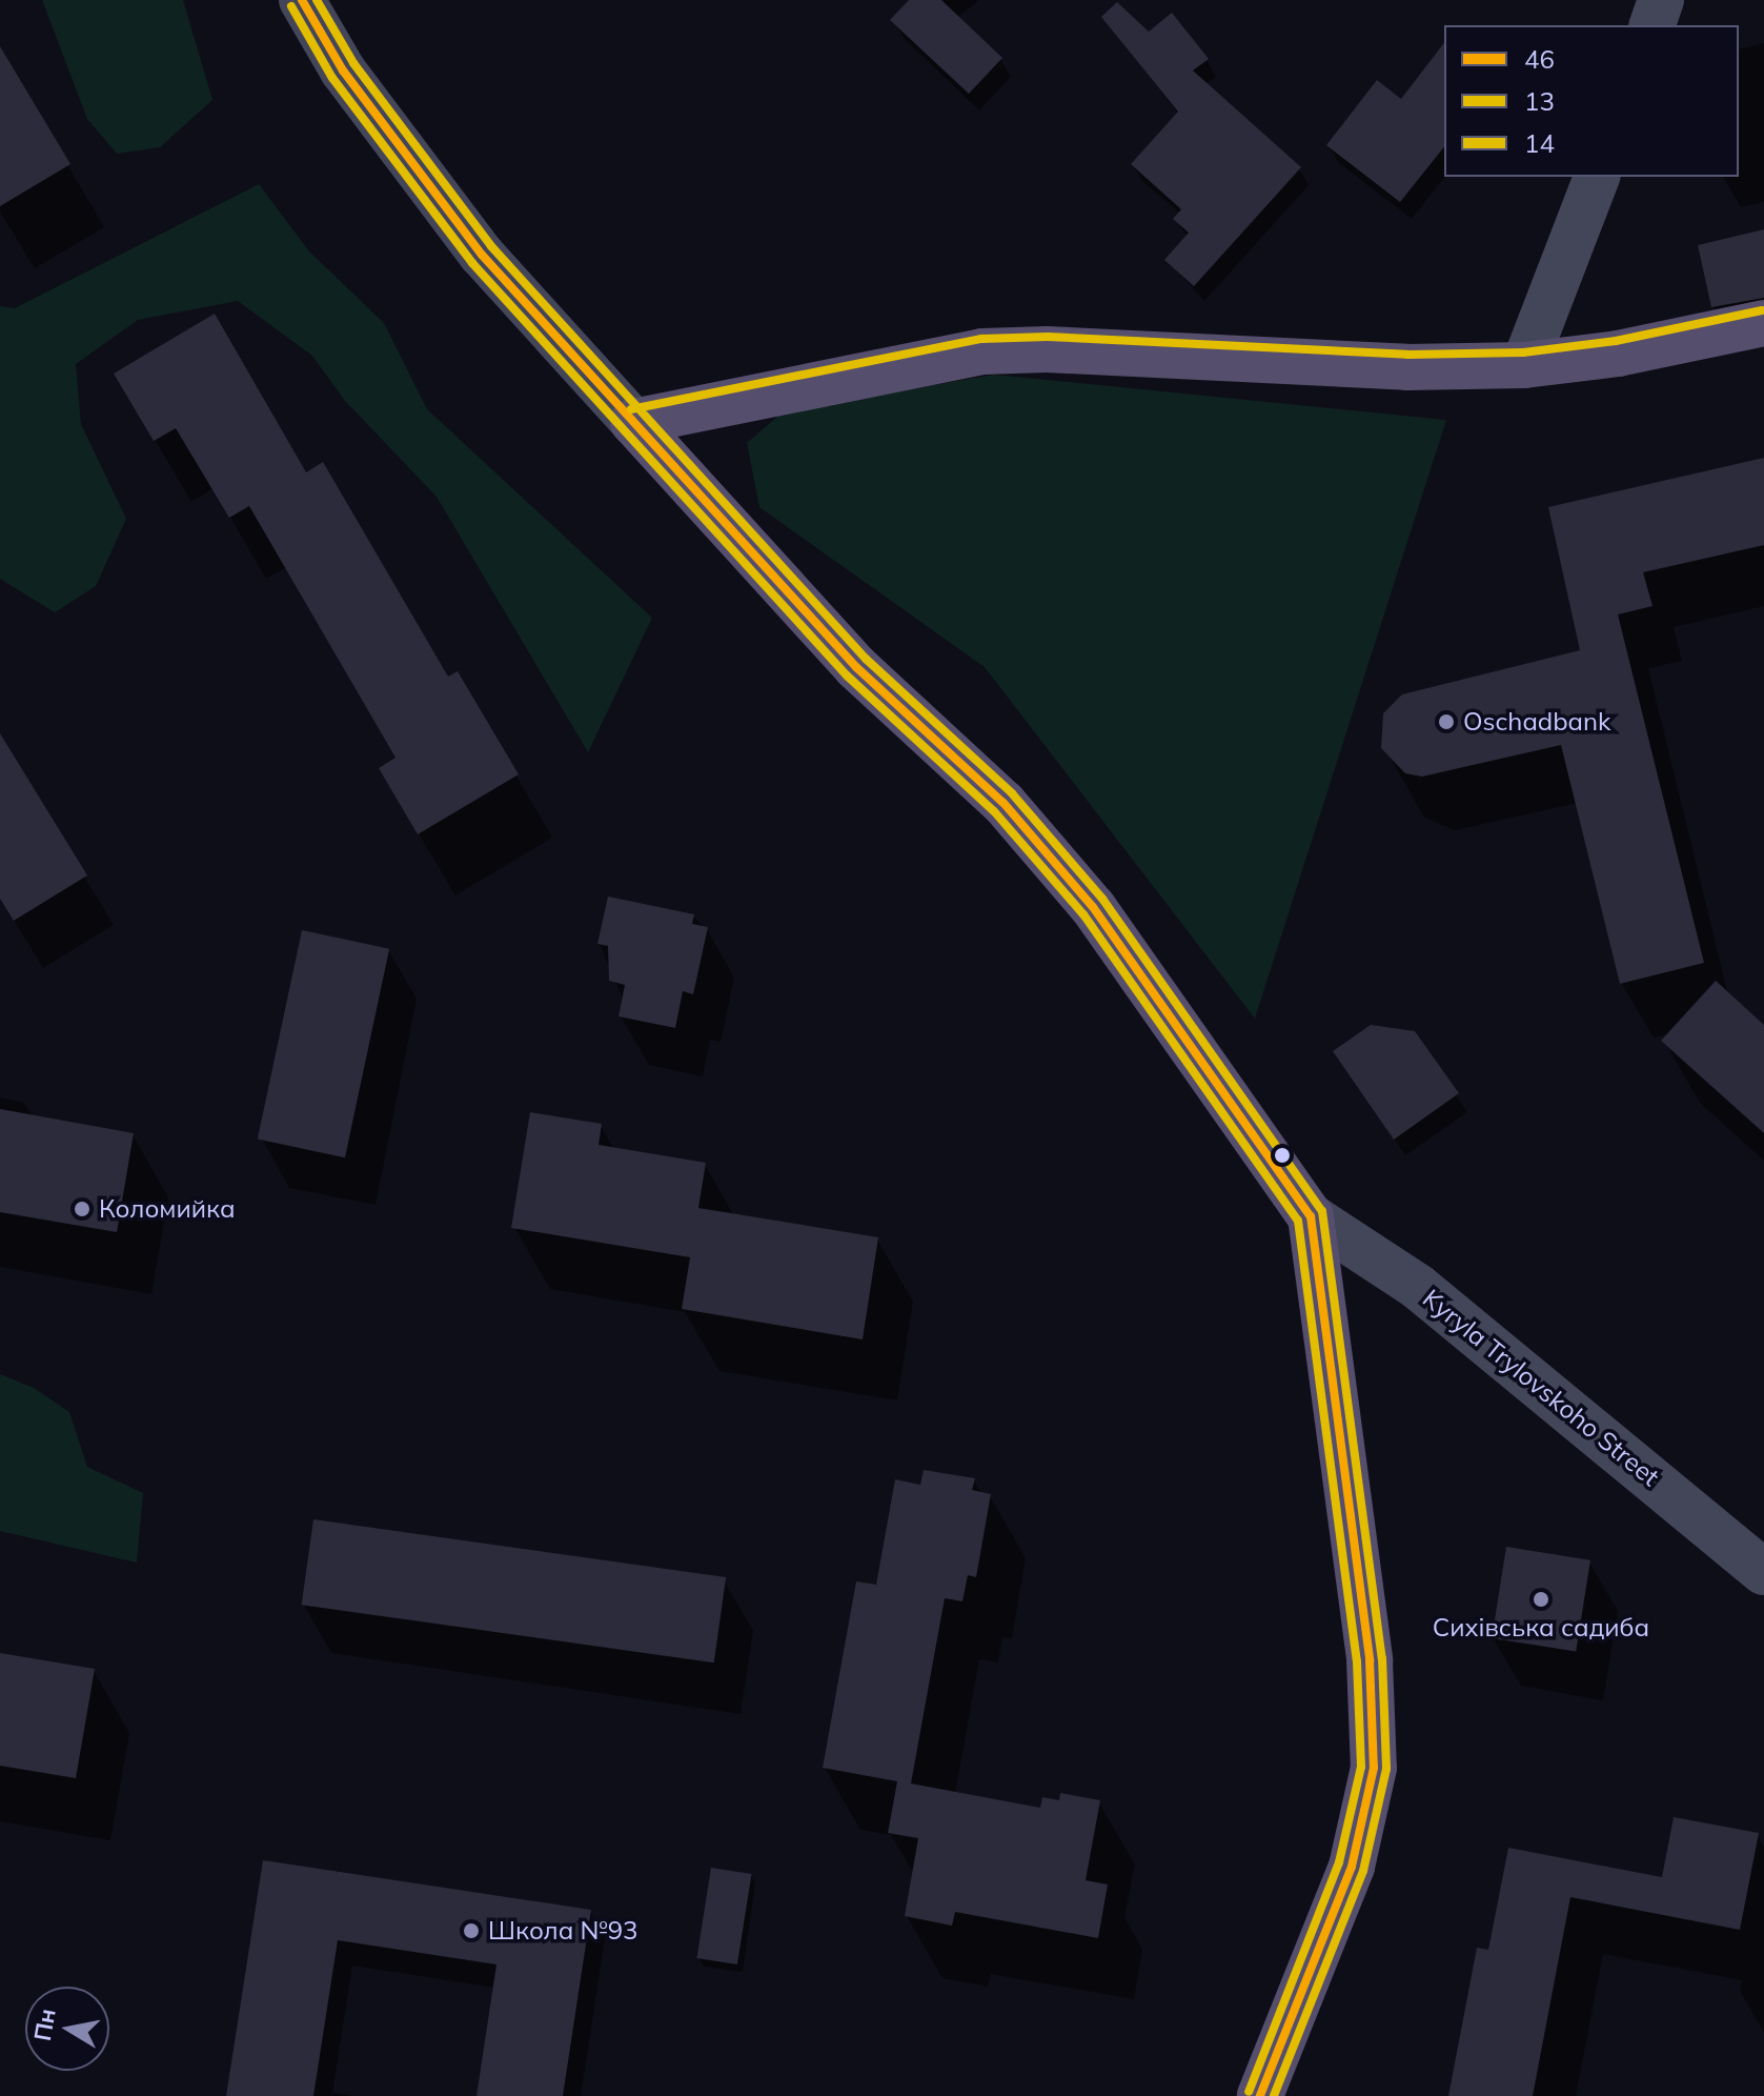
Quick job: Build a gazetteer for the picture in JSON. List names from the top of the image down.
{
  "streets": {
    "street": ["Kyryla Trylovskoho Street"]
  },
  "places": [
    "Oschadbank",
    "Коломийка",
    "Сихівська садиба",
    "Школа №93"
  ],
  "lines": ["transit line 46", "transit line 14", "transit line 13"],
  "legend": ["46", "13", "14"],
  "north": "left"
}
